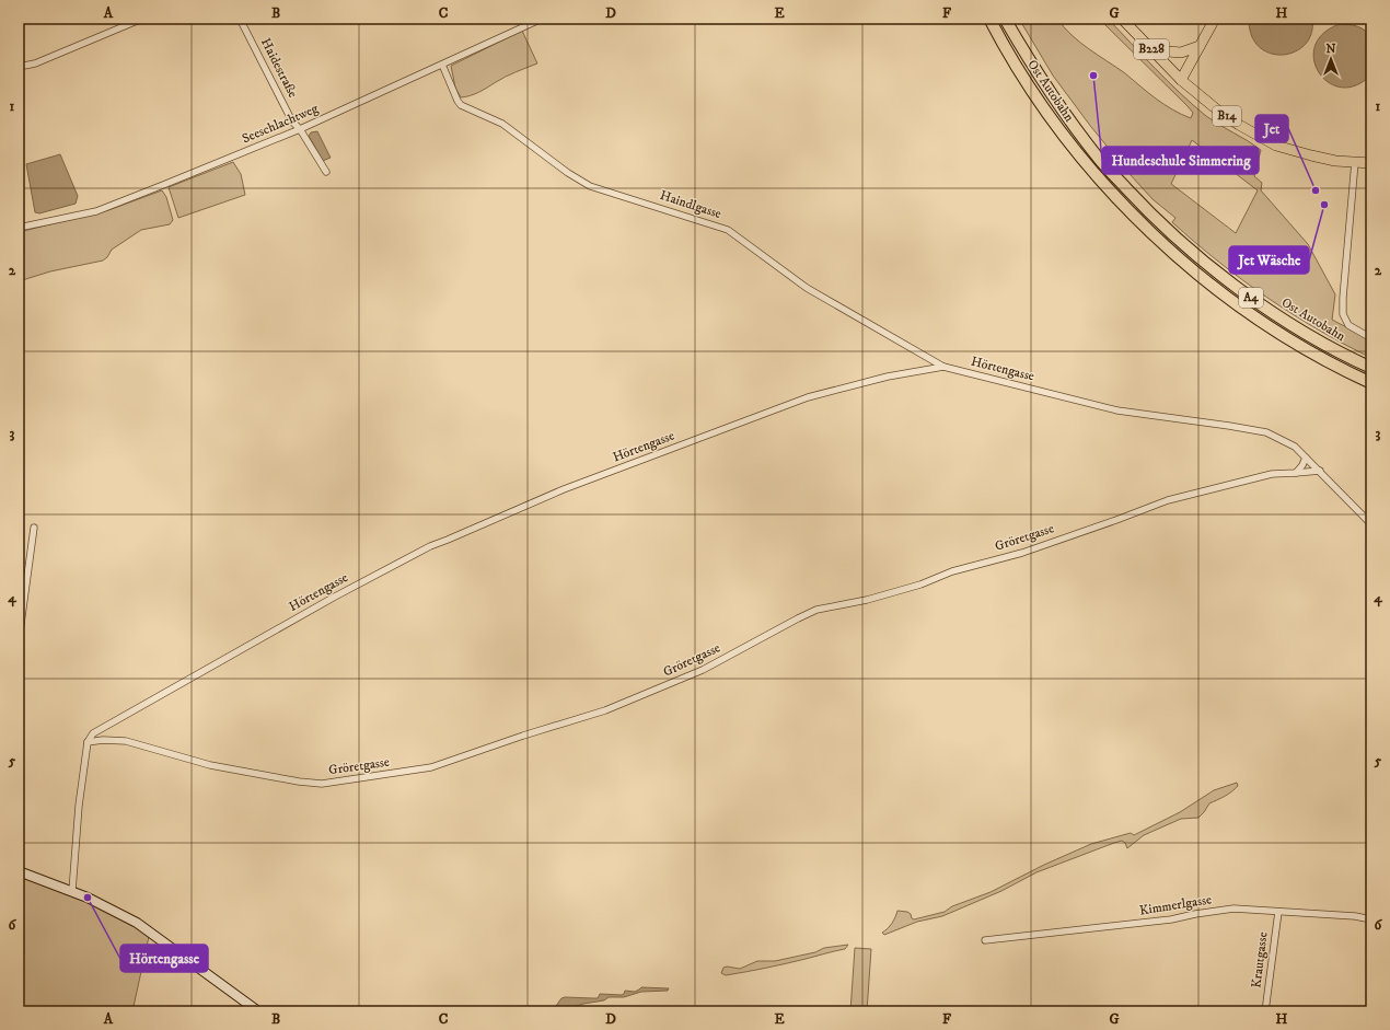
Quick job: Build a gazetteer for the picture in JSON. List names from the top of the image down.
{
  "streets": {
    "highway": ["Ost Autobahn", "A4"],
    "main road": ["B228", "B14"],
    "street": [
      "Haidestraße",
      "Seeschlachtweg",
      "Haindlgasse",
      "Hörtengasse",
      "Gröretgasse",
      "Kimmerlgasse",
      "Krautgasse"
    ]
  },
  "crossings": [
    ["B228", "B14"],
    ["Haidestraße", "Seeschlachtweg"],
    ["Seeschlachtweg", "Haindlgasse"],
    ["Haindlgasse", "Hörtengasse"],
    ["Hörtengasse", "Gröretgasse"],
    ["Kimmerlgasse", "Krautgasse"]
  ],
  "places": [
    "Hundeschule Simmering",
    "Jet",
    "Jet Wäsche",
    "Hörtengasse"
  ],
  "north": "top",
  "grid": {
    "columns": [
      "A",
      "B",
      "C",
      "D",
      "E",
      "F",
      "G",
      "H"
    ],
    "rows": [
      "1",
      "2",
      "3",
      "4",
      "5",
      "6"
    ]
  }
}
